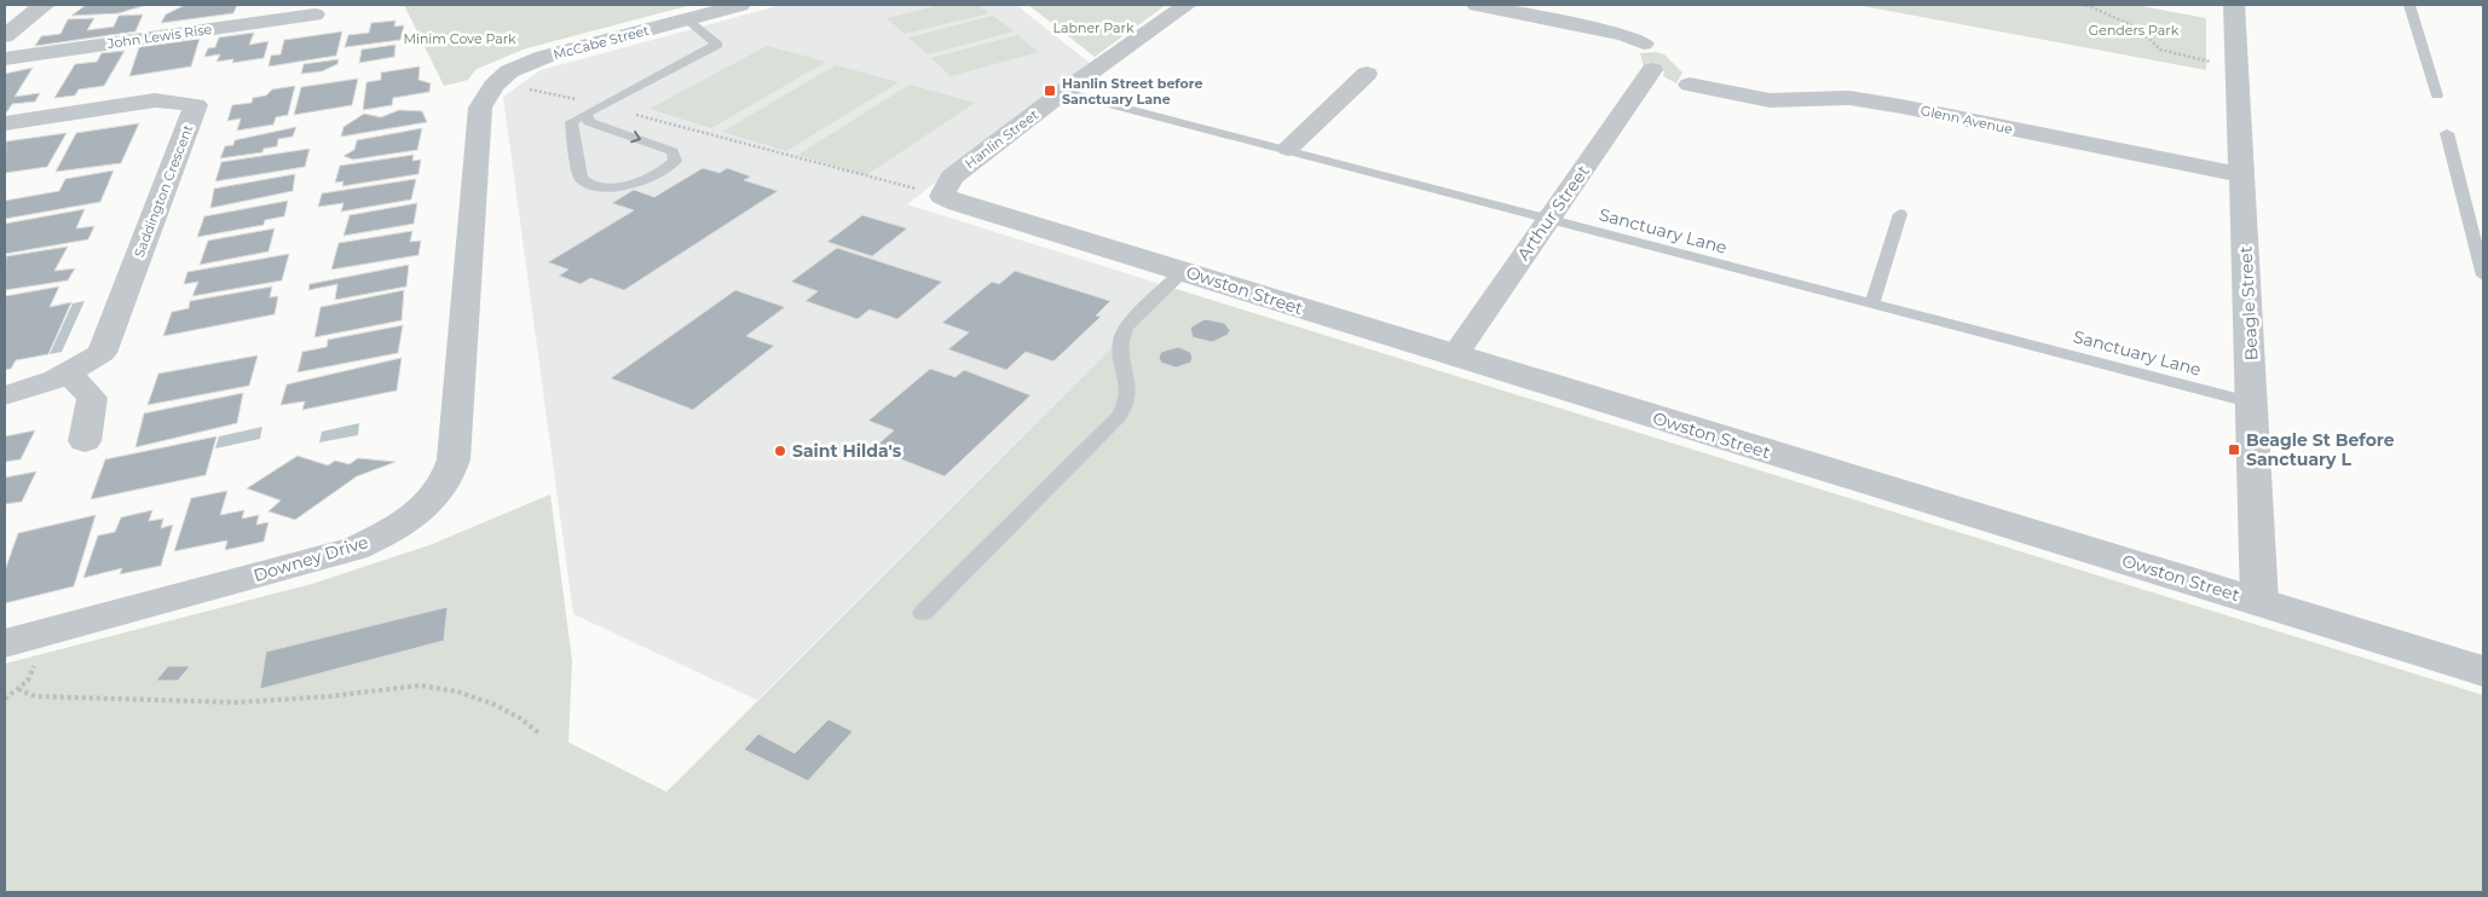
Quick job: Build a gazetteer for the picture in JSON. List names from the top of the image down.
{
  "streets": {
    "street": [
      "John Lewis Rise",
      "McCabe Street",
      "Glenn Avenue",
      "Hanlin Street",
      "Saddington Crescent",
      "Arthur Street",
      "Owston Street",
      "Beagle Street",
      "Downey Drive"
    ],
    "lane": ["Sanctuary Lane"]
  },
  "crossings": [
    ["McCabe Street", "Downey Drive"],
    ["Glenn Avenue", "Beagle Street"],
    ["Hanlin Street", "Sanctuary Lane"],
    ["Hanlin Street", "Owston Street"],
    ["Arthur Street", "Sanctuary Lane"],
    ["Arthur Street", "Owston Street"],
    ["Sanctuary Lane", "Beagle Street"],
    ["Owston Street", "Beagle Street"]
  ],
  "parks": ["Labner Park", "Genders Park", "Minim Cove Park"],
  "places": {
    "transit": ["Hanlin Street before Sanctuary Lane", "Beagle St Before Sanctuary L"],
    "other": ["Saint Hilda's"]
  }
}
